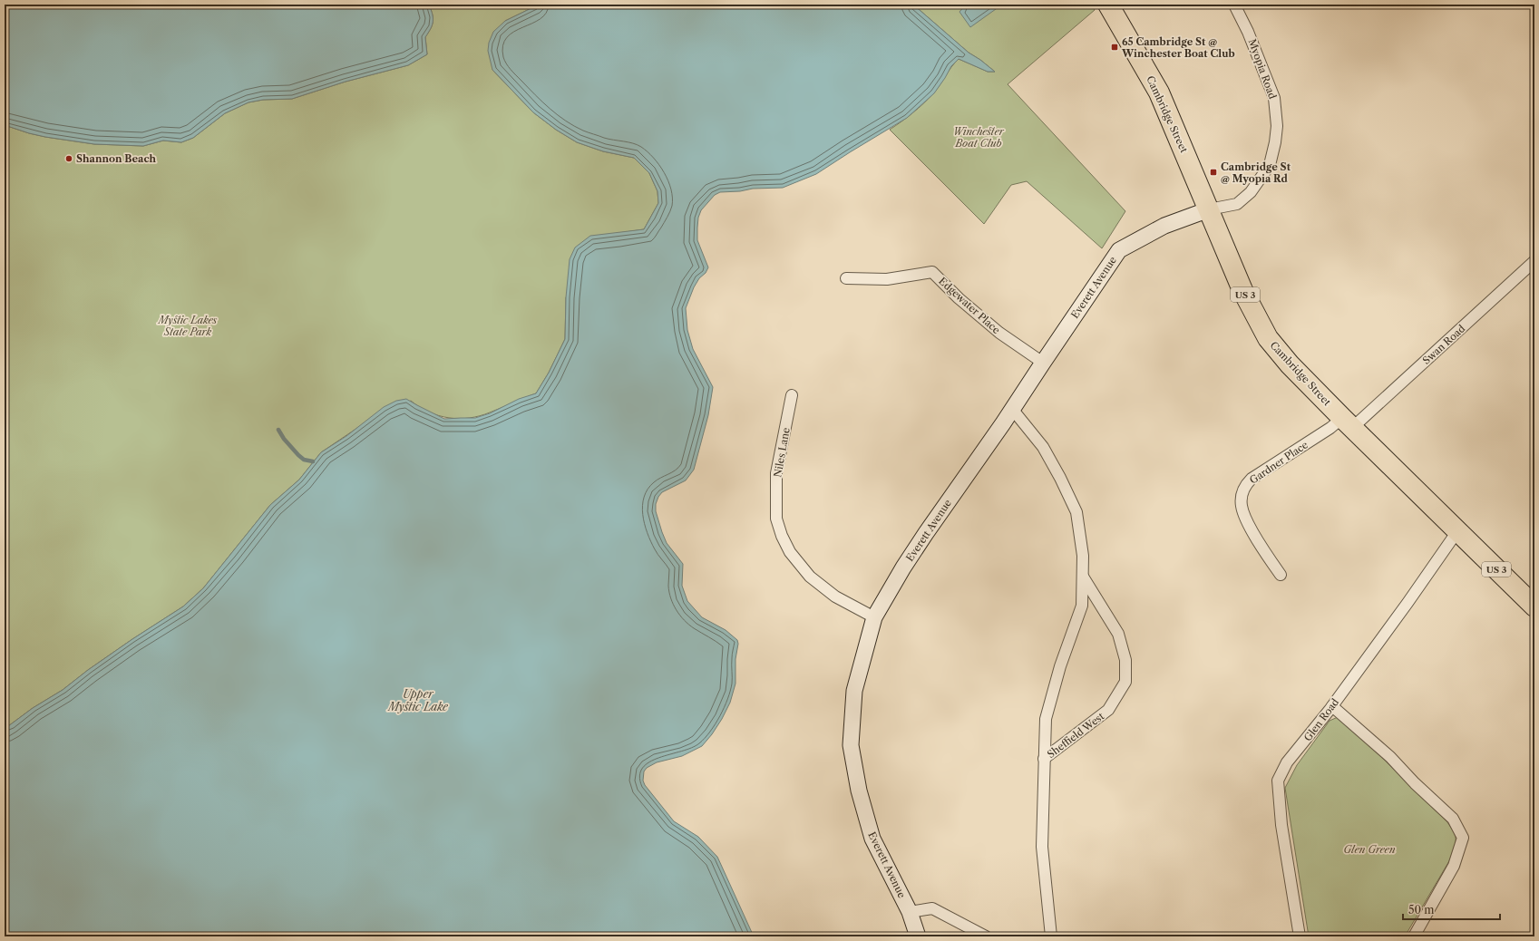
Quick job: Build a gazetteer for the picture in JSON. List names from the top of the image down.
{
  "streets": {
    "highway": ["Cambridge Street", "US 3"],
    "street": [
      "Myopia Road",
      "Everett Avenue",
      "Edgewater Place",
      "Swan Road",
      "Niles Lane",
      "Gardner Place",
      "Glen Road",
      "Sheffield West"
    ]
  },
  "crossings": [
    ["Myopia Road", "Cambridge Street"],
    ["Myopia Road", "Everett Avenue"],
    ["Cambridge Street", "Everett Avenue"],
    ["Cambridge Street", "Swan Road"],
    ["Cambridge Street", "Gardner Place"],
    ["Cambridge Street", "Glen Road"],
    ["Everett Avenue", "Edgewater Place"],
    ["Everett Avenue", "Niles Lane"],
    ["Everett Avenue", "Sheffield West"],
    ["Swan Road", "Gardner Place"]
  ],
  "water": ["Upper Mystic Lake"],
  "parks": ["Winchester Boat Club", "Mystic Lakes State Park", "Glen Green"],
  "places": {
    "transit": ["65 Cambridge St @ Winchester Boat Club", "Cambridge St @ Myopia Rd"],
    "other": ["Shannon Beach"]
  },
  "scale_bar": "50 m"
}
